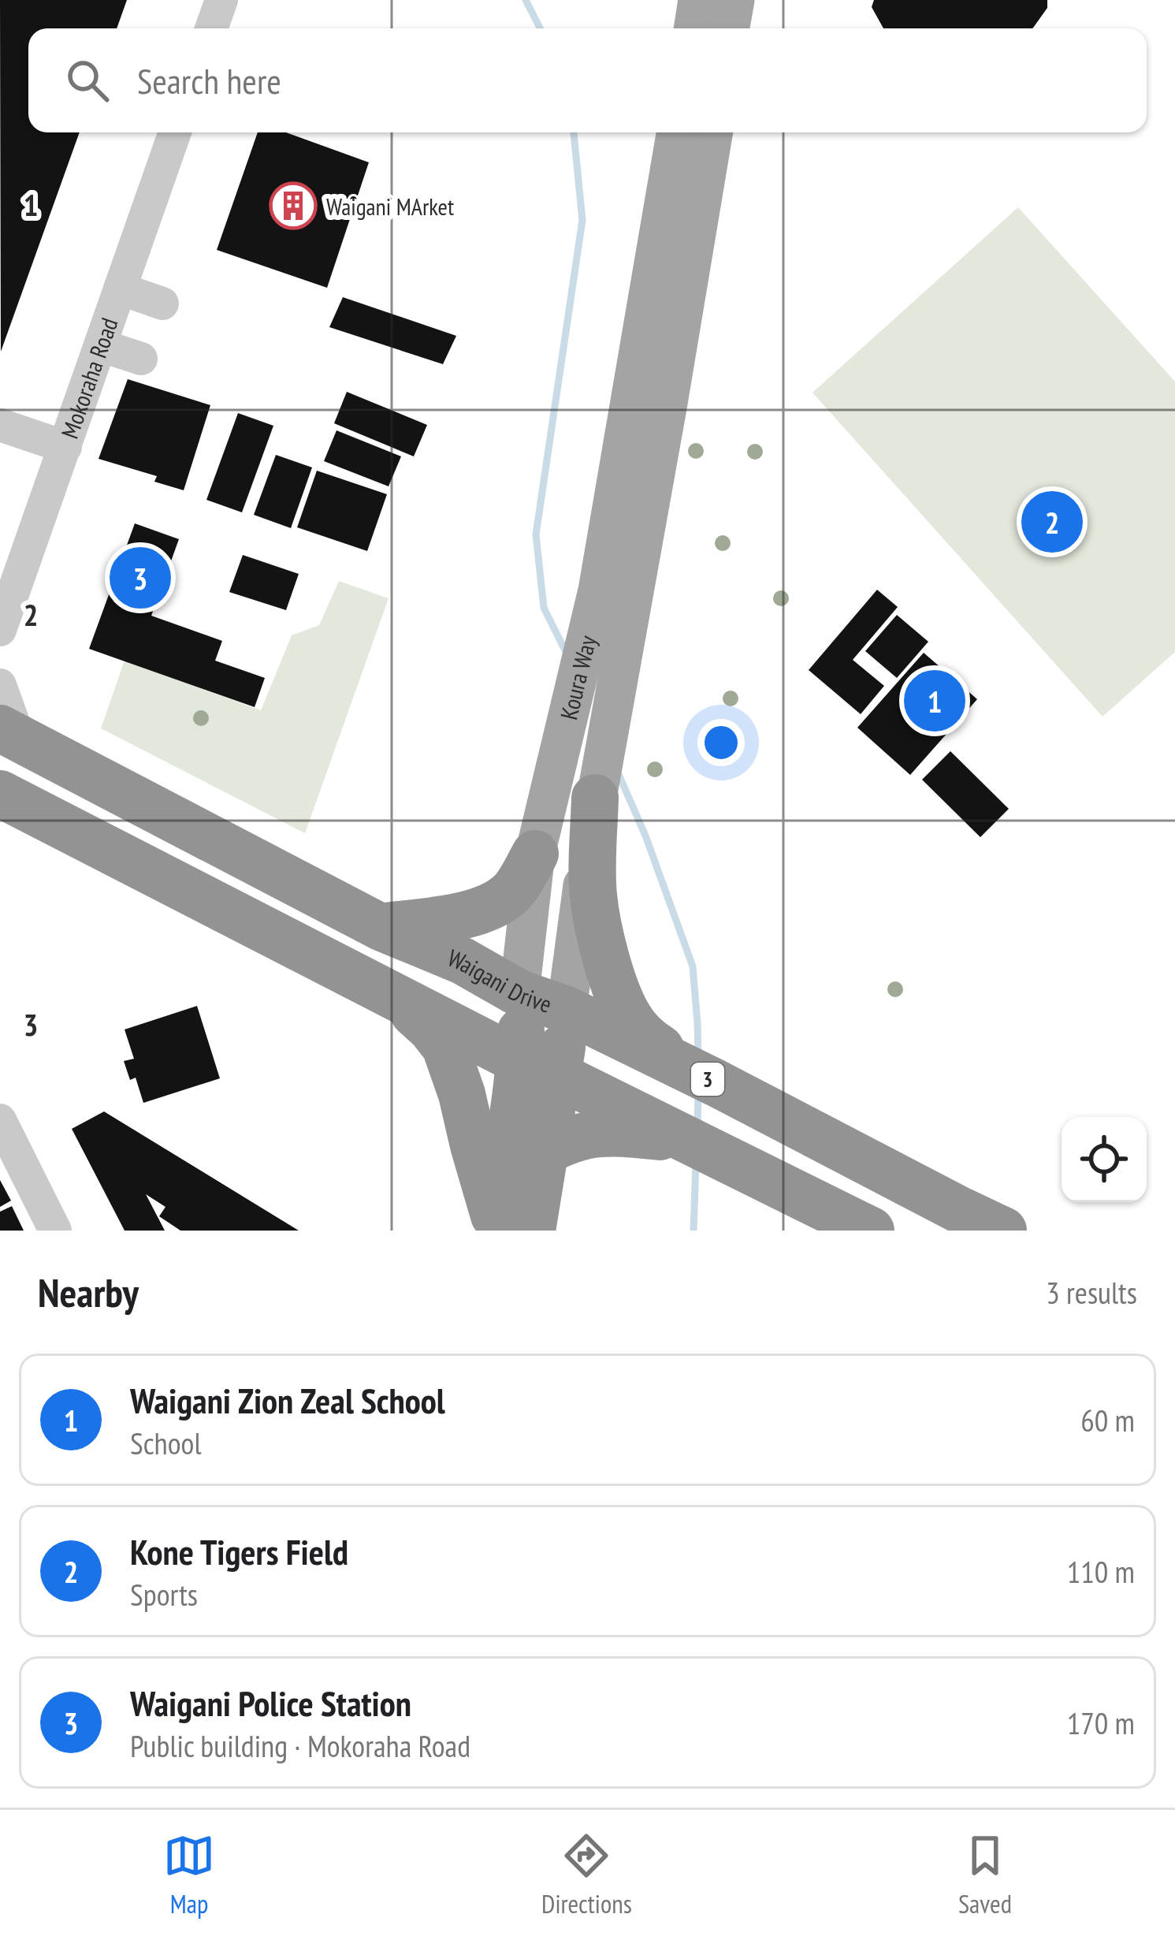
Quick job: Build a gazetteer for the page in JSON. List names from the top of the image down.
{
  "streets": {
    "highway": ["Koura Way", "Waigani Drive", "3"],
    "street": ["Mokoraha Road"]
  },
  "crossings": [
    ["Koura Way", "Waigani Drive"]
  ],
  "places": {
    "building": ["Waigani MArket"]
  },
  "page": {
    "search": "Search here",
    "pins": ["2", "3", "1"],
    "heading": ["Nearby", "3 results"],
    "list": [
      {
        "mark": "1",
        "name": "Waigani Zion Zeal School",
        "note": "School",
        "value": "60 m"
      },
      {
        "mark": "2",
        "name": "Kone Tigers Field",
        "note": "Sports",
        "value": "110 m"
      },
      {
        "mark": "3",
        "name": "Waigani Police Station",
        "note": "Public building · Mokoraha Road",
        "value": "170 m"
      }
    ],
    "nav": ["Map", "Directions", "Saved"]
  },
  "grid": {
    "rows": ["1", "2", "3"]
  }
}
